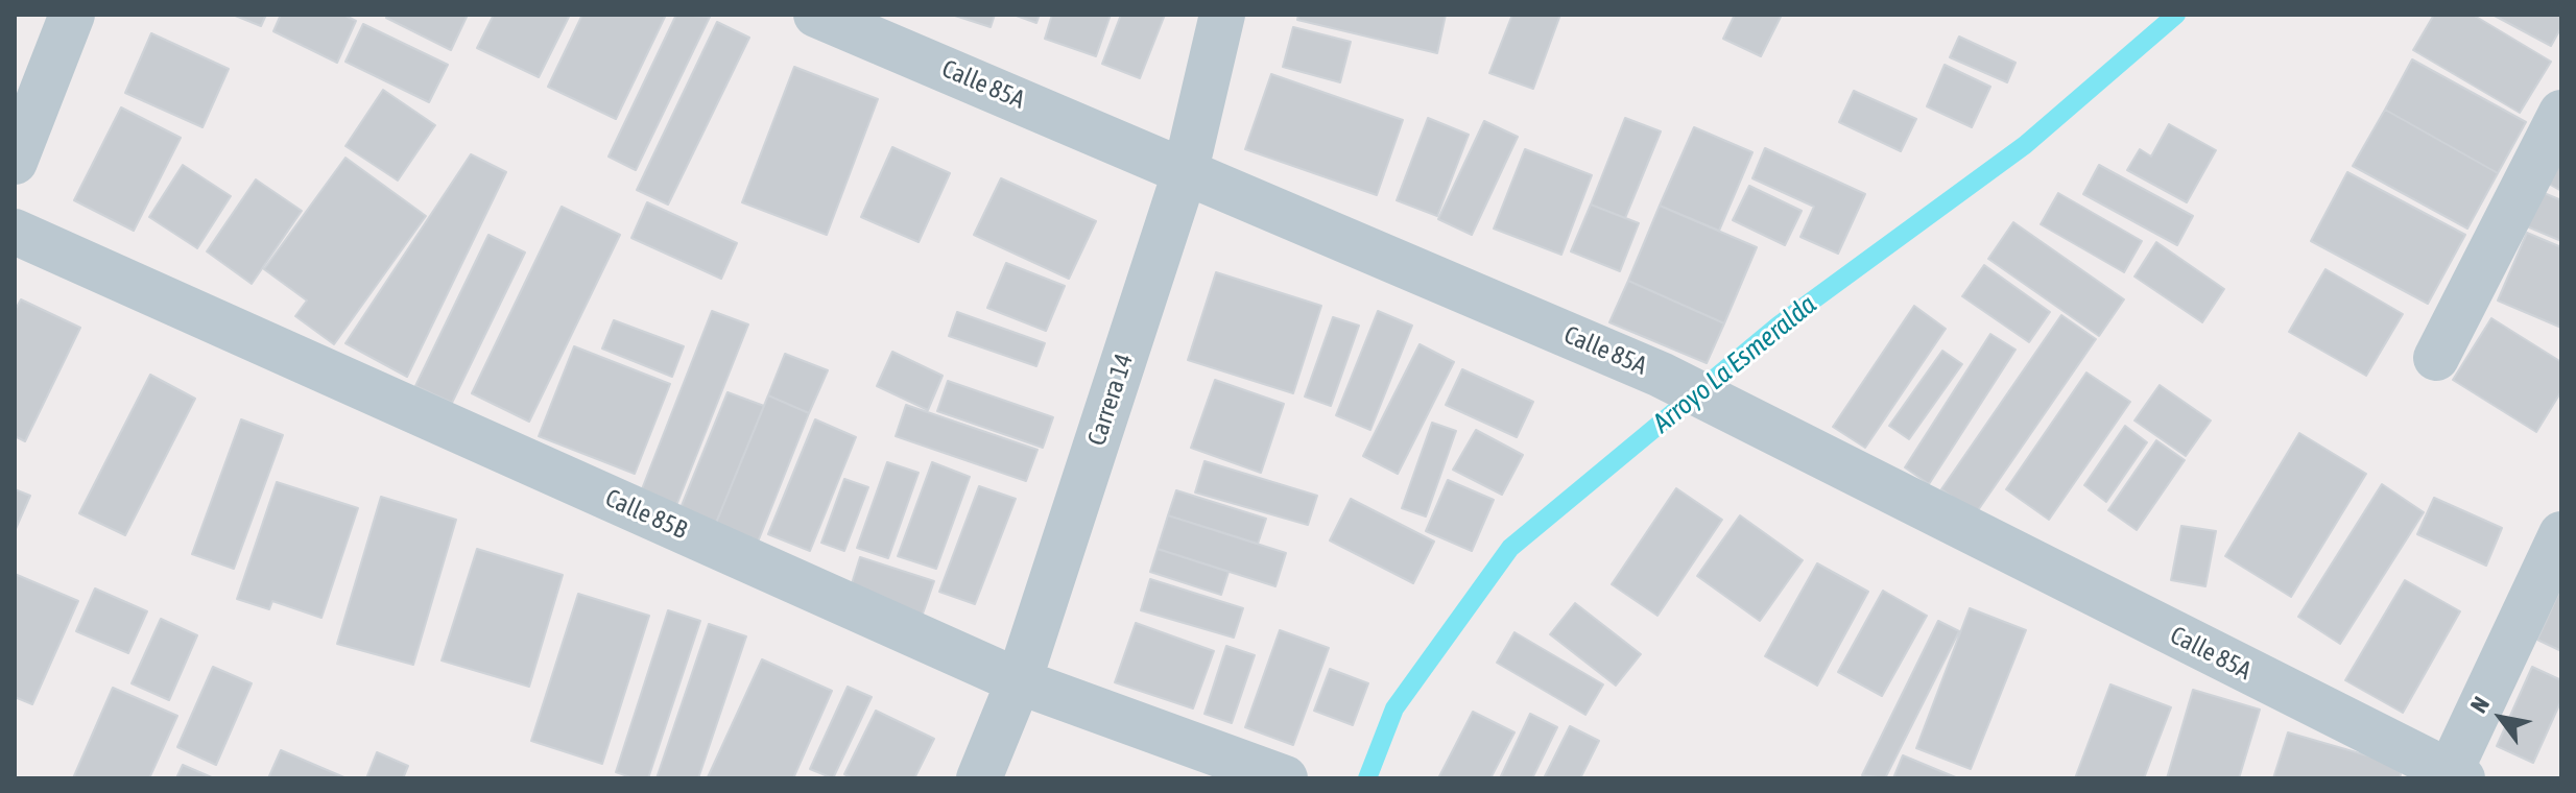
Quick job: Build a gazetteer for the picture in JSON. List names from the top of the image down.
{
  "streets": {
    "street": ["Calle 85A", "Carrera 14", "Calle 85B"]
  },
  "crossings": [
    ["Calle 85A", "Carrera 14"],
    ["Carrera 14", "Calle 85B"]
  ],
  "water": ["Arroyo La Esmeralda"],
  "north": "top left"
}
